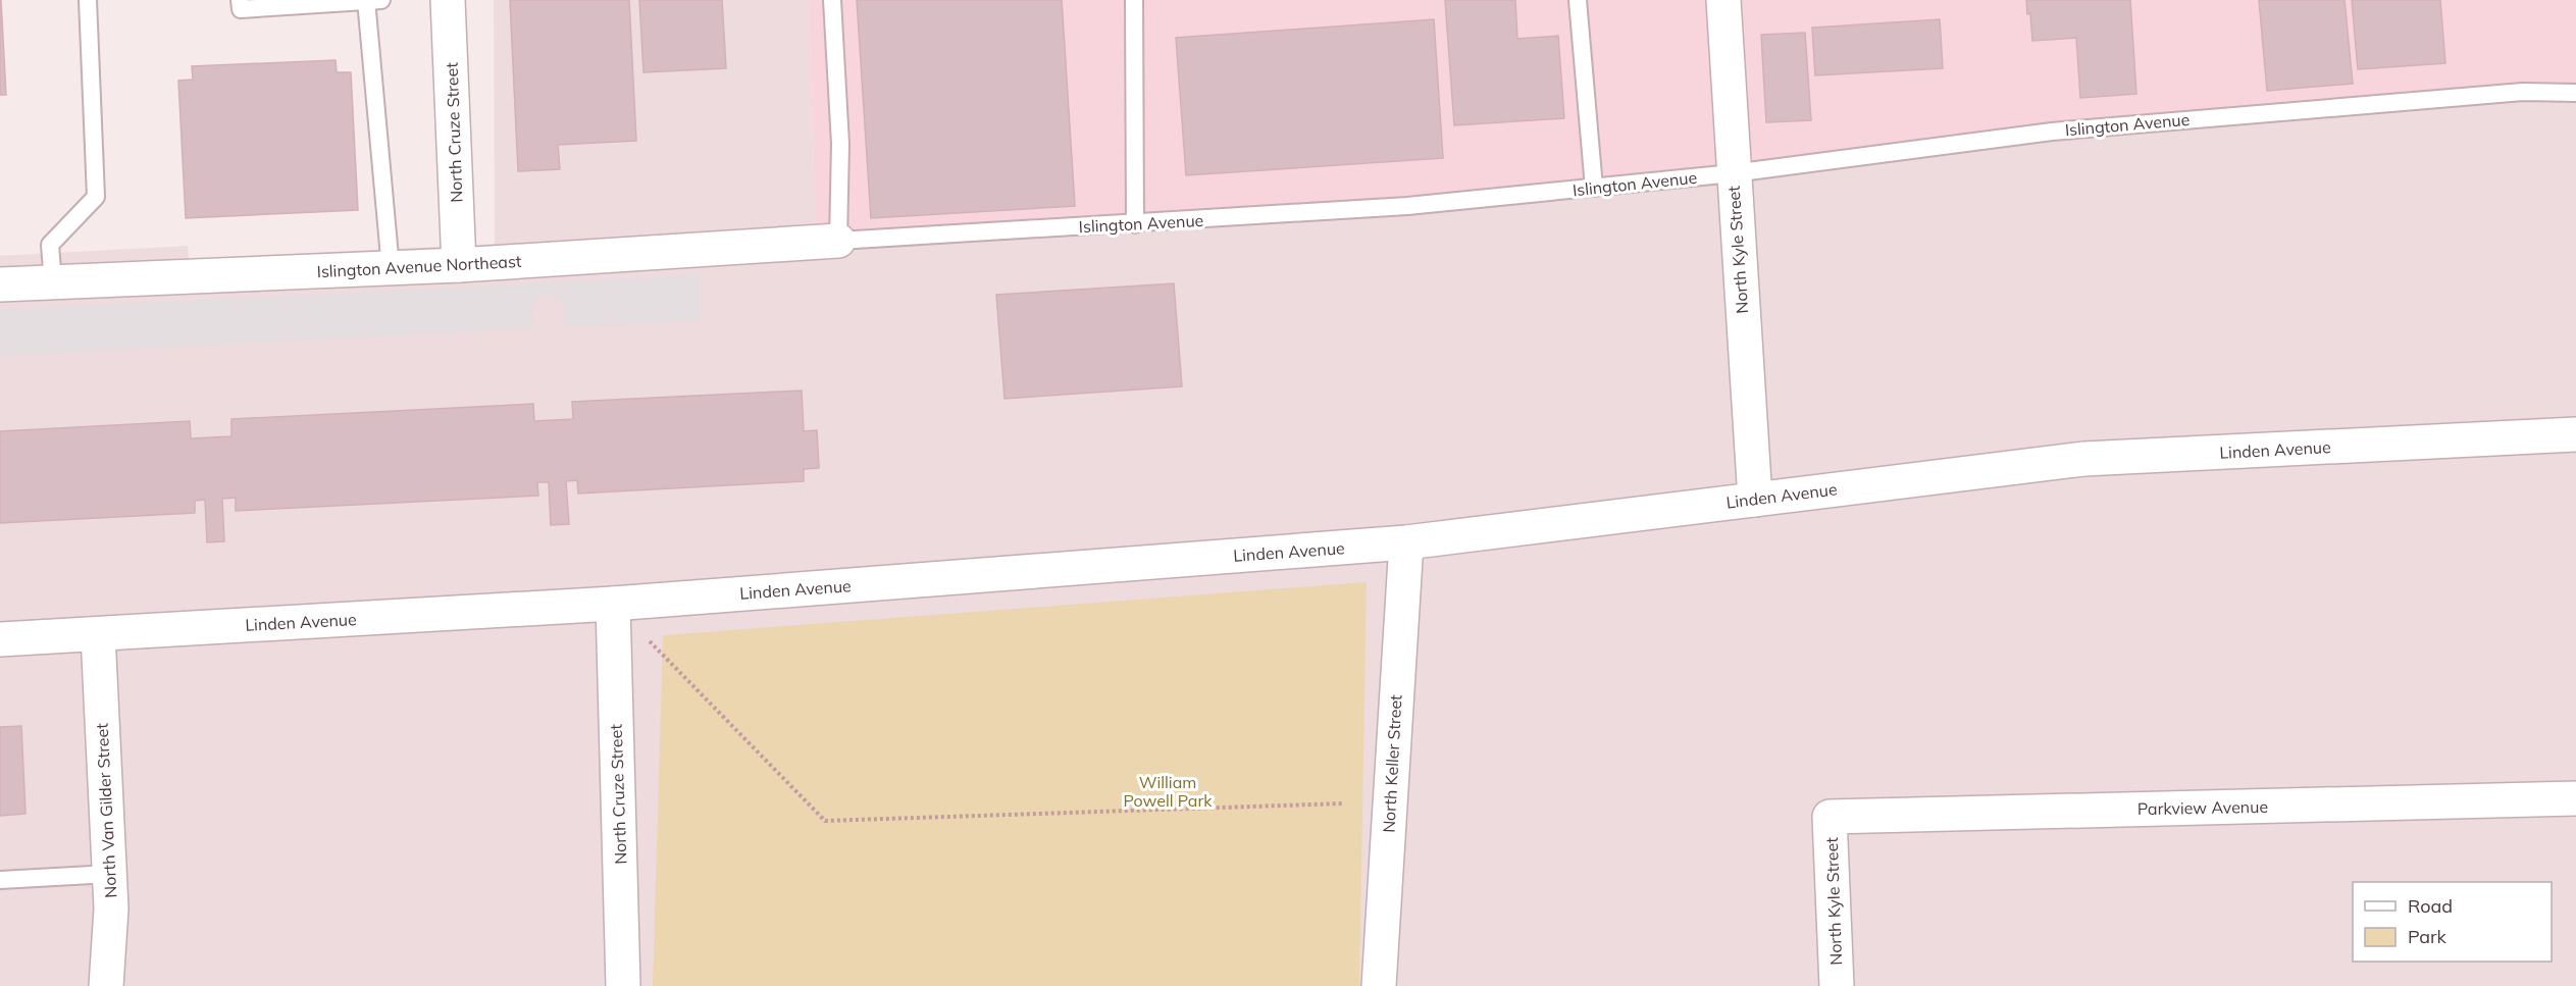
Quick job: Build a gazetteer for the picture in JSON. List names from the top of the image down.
{
  "streets": {
    "street": [
      "North Cruze Street",
      "North Kyle Street",
      "Islington Avenue Northeast",
      "Linden Avenue",
      "North Keller Street",
      "Parkview Avenue",
      "North Van Gilder Street"
    ],
    "lane": ["Islington Avenue"]
  },
  "crossings": [
    ["Islington Avenue", "North Kyle Street"],
    ["Islington Avenue", "Islington Avenue Northeast"],
    ["North Cruze Street", "Islington Avenue Northeast"],
    ["North Cruze Street", "Linden Avenue"],
    ["North Kyle Street", "Linden Avenue"],
    ["North Kyle Street", "Parkview Avenue"],
    ["Linden Avenue", "North Keller Street"],
    ["Linden Avenue", "North Van Gilder Street"]
  ],
  "parks": ["William Powell Park"],
  "legend": ["Road", "Park"]
}
